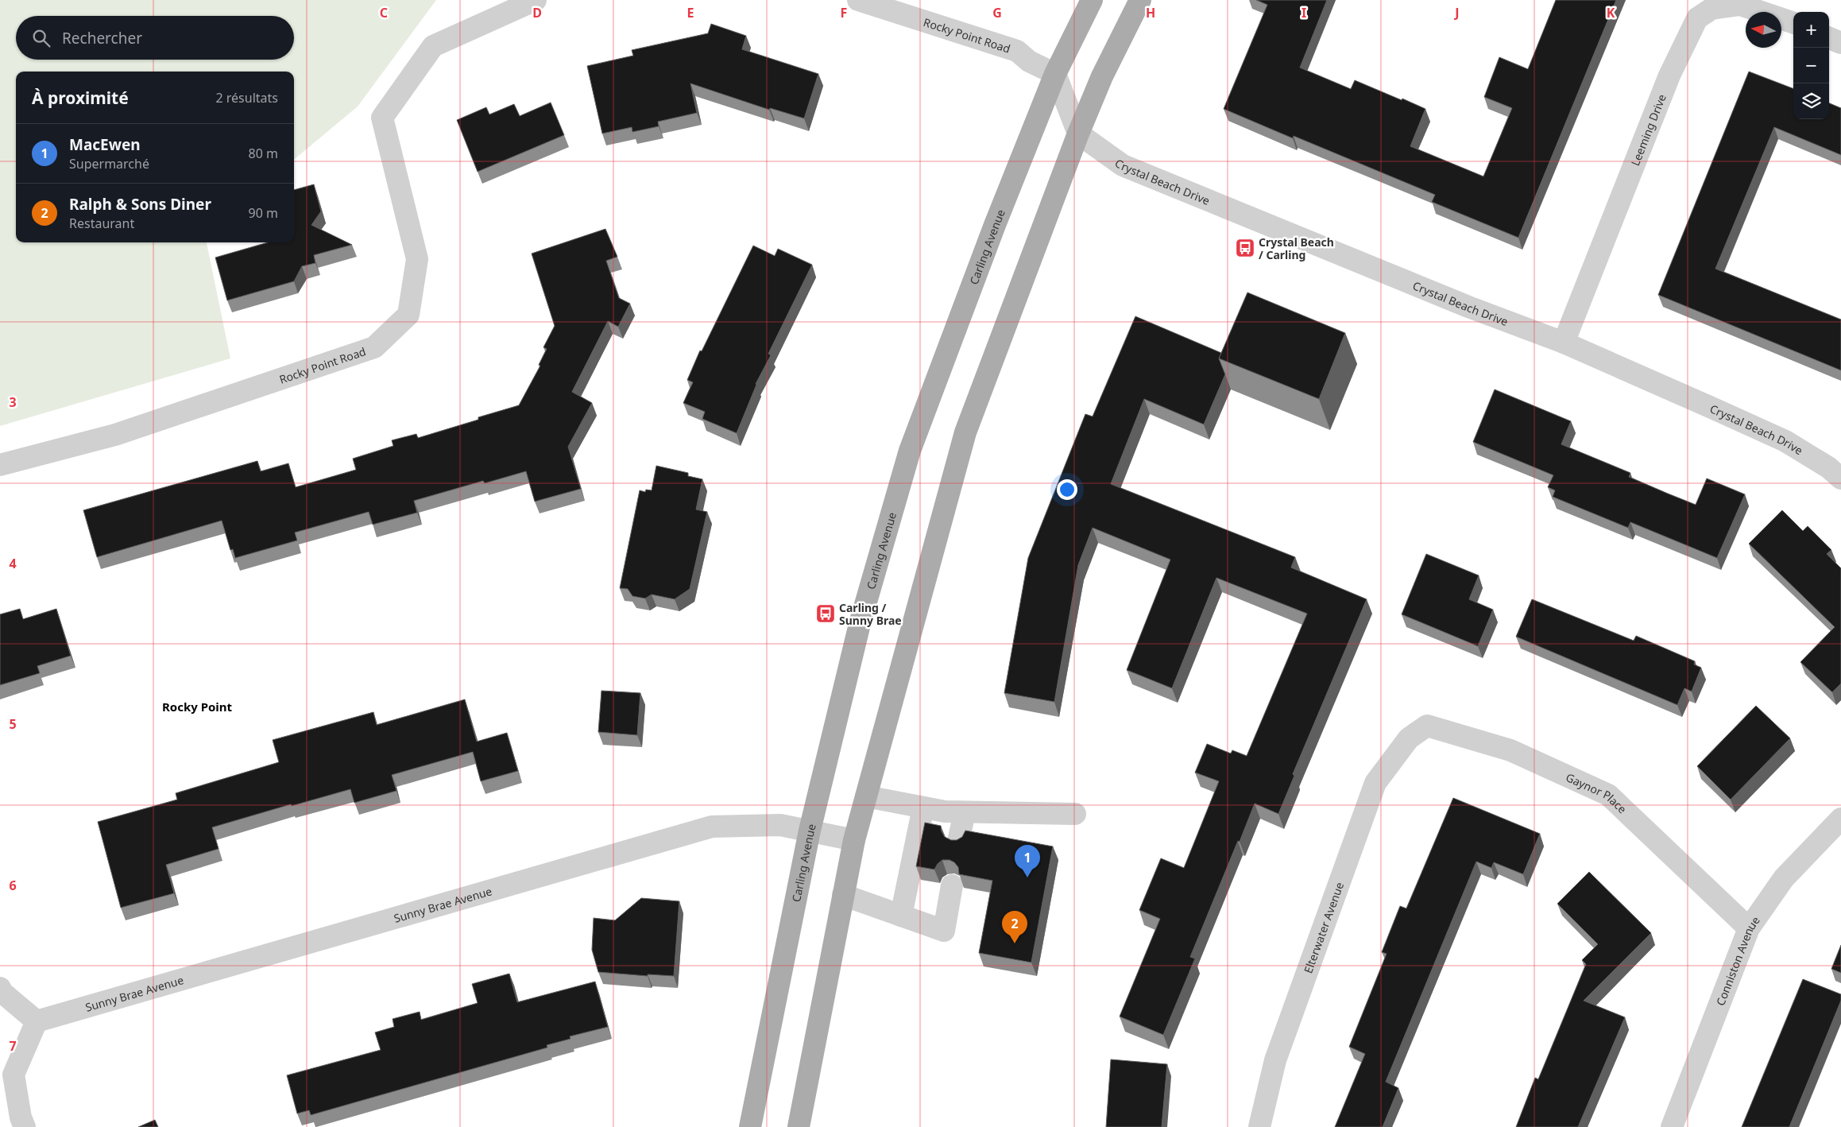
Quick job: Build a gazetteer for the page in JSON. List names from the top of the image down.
{
  "streets": {
    "main road": ["Carling Avenue"],
    "street": [
      "Rocky Point Road",
      "Leeming Drive",
      "Crystal Beach Drive",
      "Gaynor Place",
      "Sunny Brae Avenue",
      "Elterwater Avenue",
      "Conniston Avenue"
    ]
  },
  "crossings": [
    ["Rocky Point Road", "Carling Avenue"],
    ["Leeming Drive", "Crystal Beach Drive"],
    ["Carling Avenue", "Sunny Brae Avenue"],
    ["Gaynor Place", "Elterwater Avenue"],
    ["Gaynor Place", "Conniston Avenue"]
  ],
  "districts": ["Rocky Point"],
  "places": {
    "bus stop": ["Crystal Beach / Carling", "Carling / Sunny Brae"]
  },
  "north": "left",
  "page": {
    "map_buttons": ["+", "−"],
    "search": "Rechercher",
    "heading": ["À proximité", "2 résultats"],
    "list": [
      {
        "mark": "1",
        "name": "MacEwen",
        "note": "Supermarché",
        "value": "80 m"
      },
      {
        "mark": "2",
        "name": "Ralph & Sons Diner",
        "note": "Restaurant",
        "value": "90 m"
      }
    ],
    "pins": ["1", "2"]
  },
  "grid": {
    "columns": [
      "C",
      "D",
      "E",
      "F",
      "G",
      "H",
      "I",
      "J",
      "K"
    ],
    "rows": [
      "3",
      "4",
      "5",
      "6",
      "7"
    ]
  }
}
